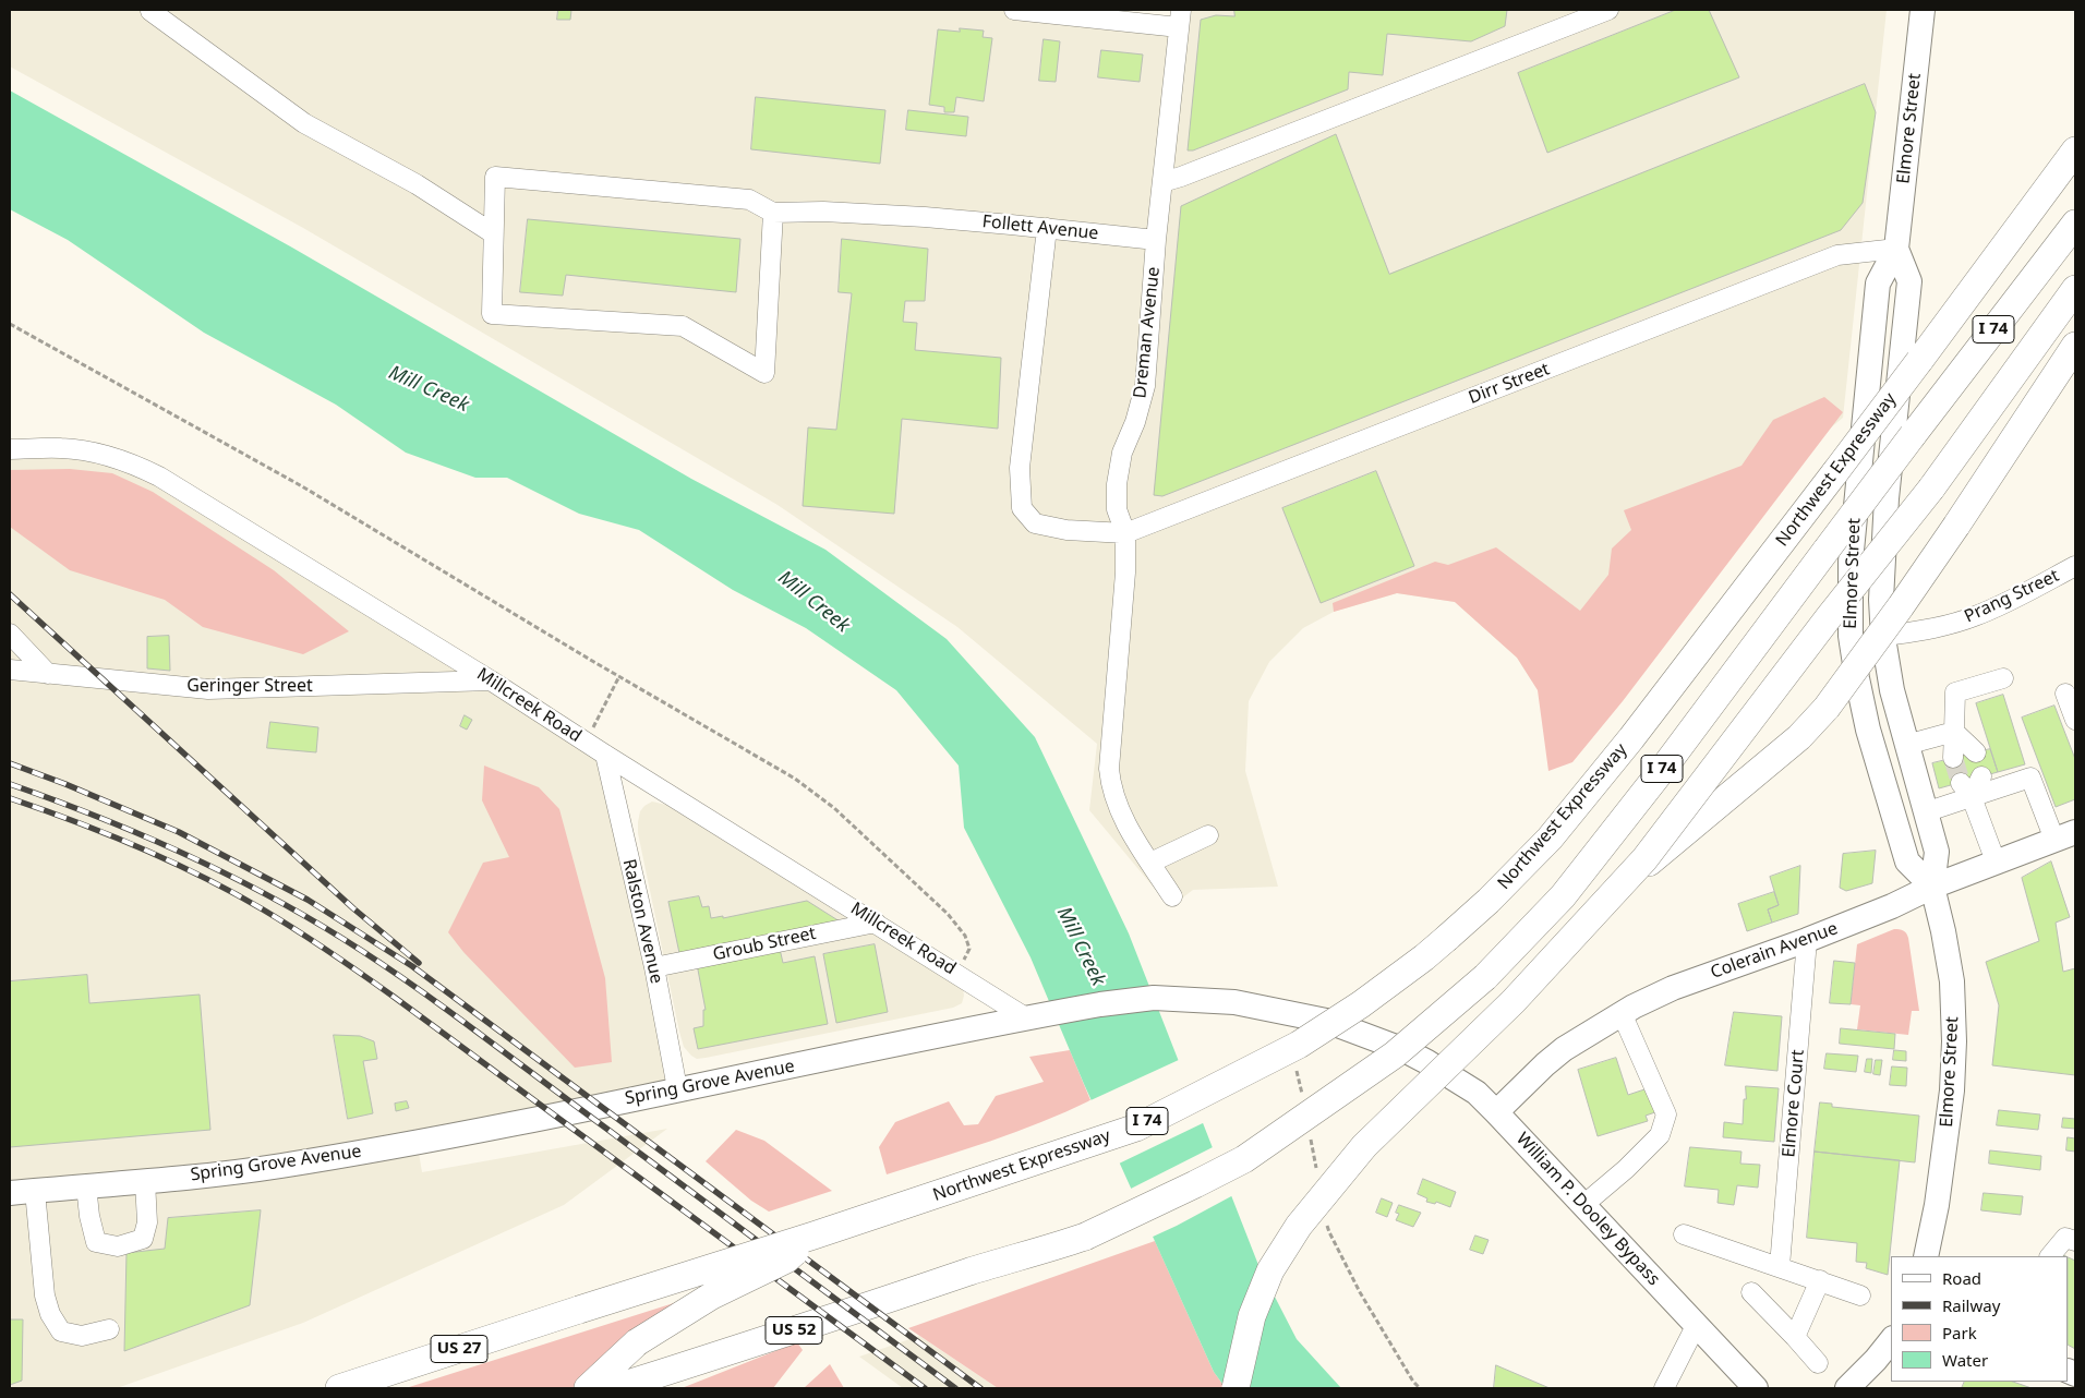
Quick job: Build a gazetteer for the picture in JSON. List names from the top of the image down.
{
  "streets": {
    "highway": [
      "I 74",
      "Northwest Expressway",
      "US 52",
      "US 27"
    ],
    "main road": [
      "Elmore Street",
      "Colerain Avenue",
      "Spring Grove Avenue",
      "William P. Dooley Bypass"
    ],
    "street": [
      "Follett Avenue",
      "Dreman Avenue",
      "Dirr Street",
      "Prang Street",
      "Geringer Street",
      "Millcreek Road",
      "Ralston Avenue",
      "Groub Street",
      "Elmore Court"
    ]
  },
  "crossings": [
    ["Elmore Street", "Dirr Street"],
    ["Elmore Street", "Prang Street"],
    ["Elmore Street", "Colerain Avenue"],
    ["Follett Avenue", "Dreman Avenue"],
    ["I 74", "US 52"],
    ["Dreman Avenue", "Dirr Street"],
    ["Northwest Expressway", "US 27"],
    ["Geringer Street", "Millcreek Road"],
    ["Millcreek Road", "Ralston Avenue"],
    ["Millcreek Road", "Groub Street"],
    ["Millcreek Road", "Spring Grove Avenue"],
    ["Ralston Avenue", "Groub Street"],
    ["Ralston Avenue", "Spring Grove Avenue"],
    ["Colerain Avenue", "Elmore Court"],
    ["Colerain Avenue", "William P. Dooley Bypass"],
    ["Spring Grove Avenue", "William P. Dooley Bypass"]
  ],
  "water": ["Mill Creek"],
  "legend": [
    "Road",
    "Railway",
    "Park",
    "Water"
  ]
}
